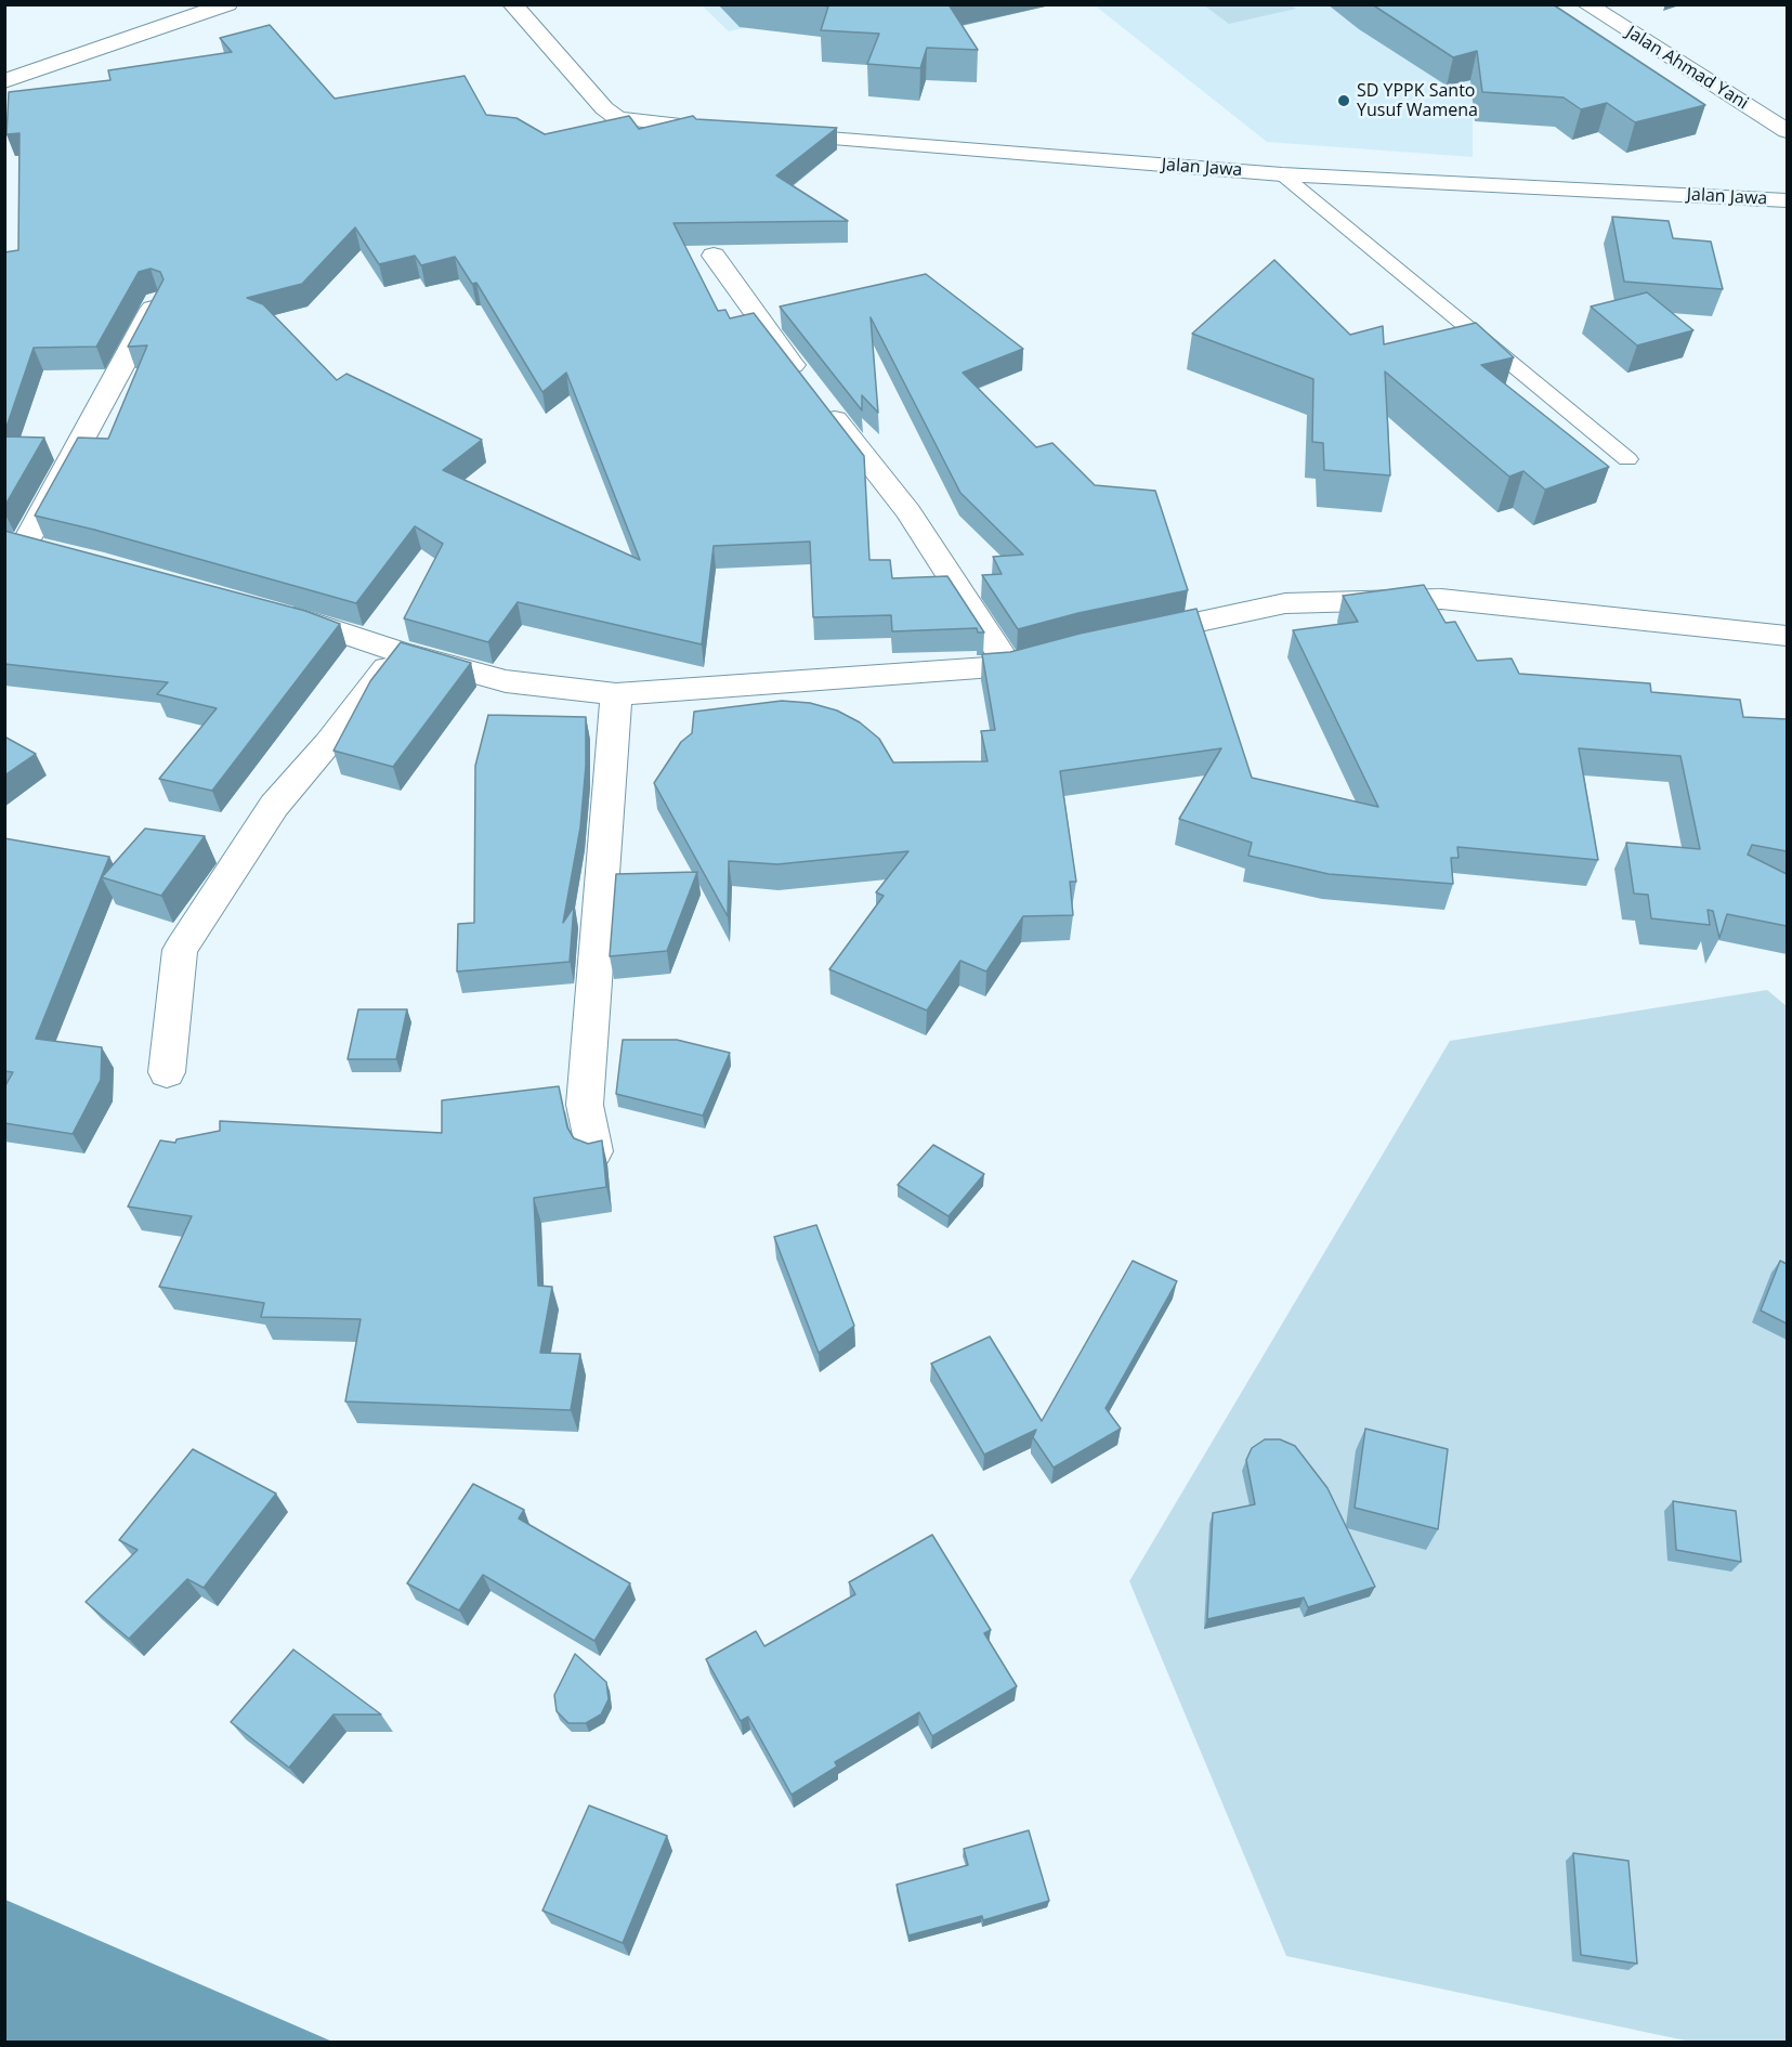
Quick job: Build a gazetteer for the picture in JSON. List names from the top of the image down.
{
  "streets": {
    "street": ["Jalan Ahmad Yani", "Jalan Jawa"]
  },
  "places": ["SD YPPK Santo Yusuf Wamena"]
}
